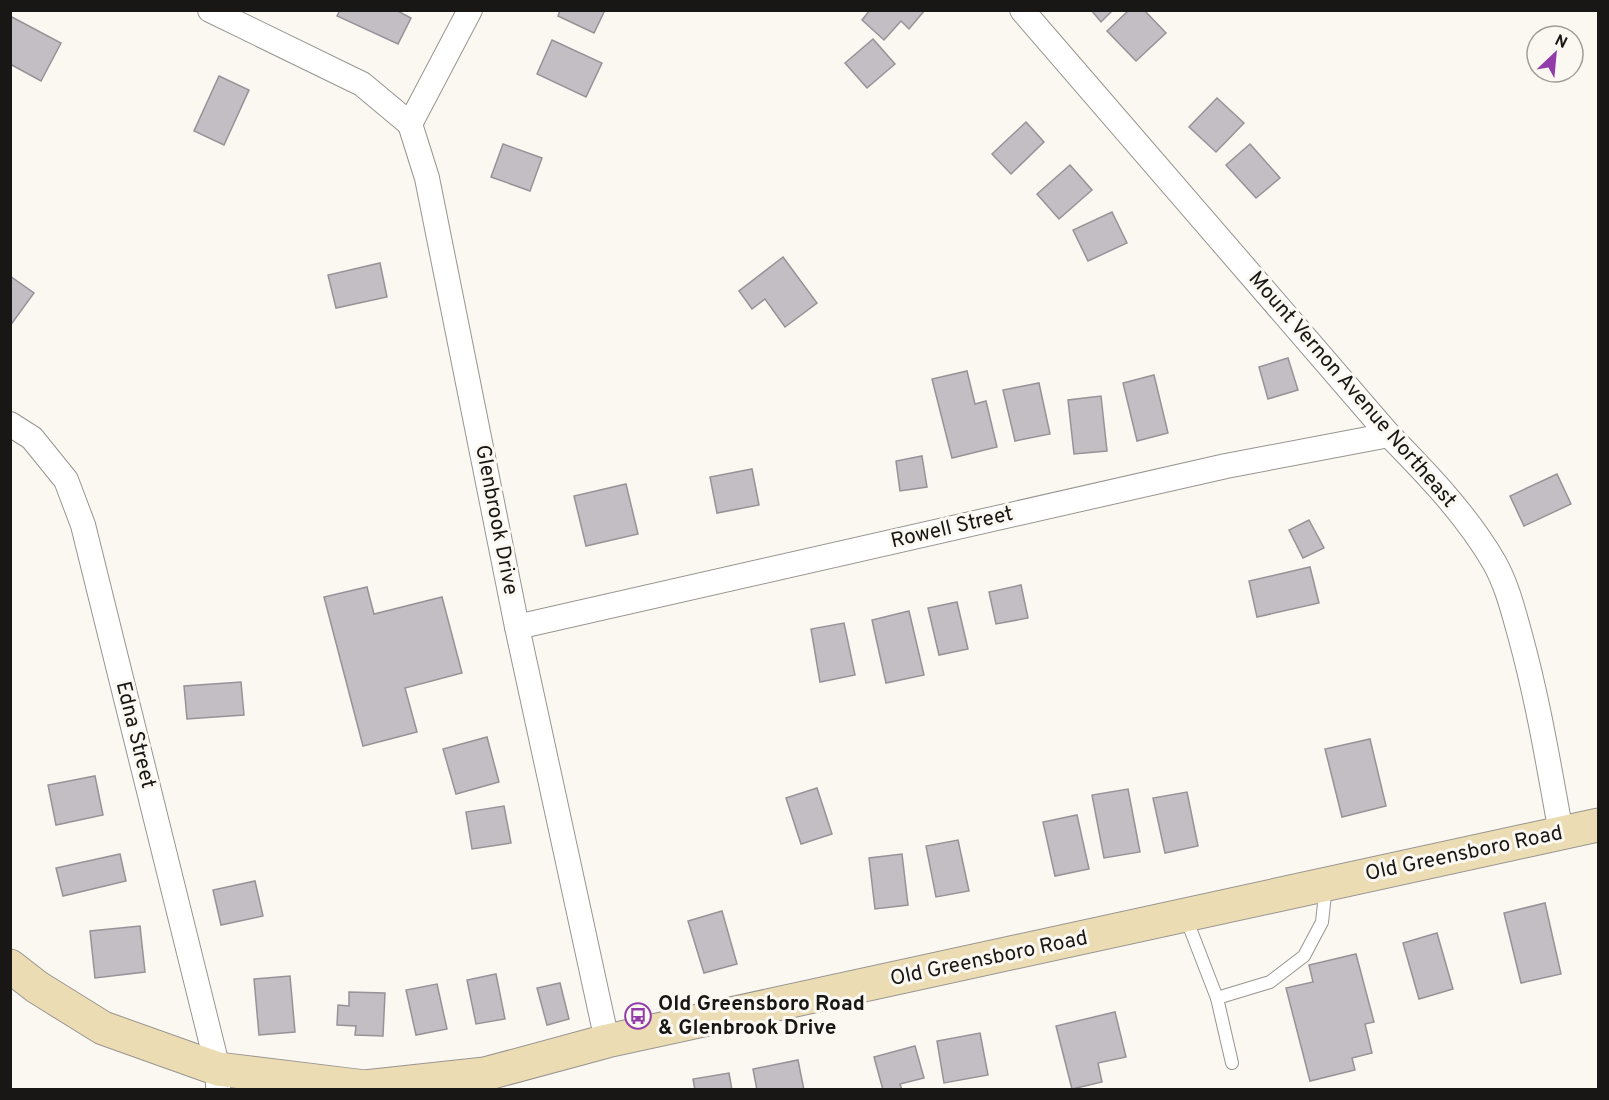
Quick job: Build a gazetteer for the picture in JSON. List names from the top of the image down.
{
  "streets": {
    "street": [
      "Mount Vernon Avenue Northeast",
      "Glenbrook Drive",
      "Rowell Street",
      "Edna Street",
      "Old Greensboro Road"
    ]
  },
  "crossings": [
    ["Mount Vernon Avenue Northeast", "Rowell Street"],
    ["Mount Vernon Avenue Northeast", "Old Greensboro Road"],
    ["Glenbrook Drive", "Rowell Street"],
    ["Glenbrook Drive", "Old Greensboro Road"],
    ["Edna Street", "Old Greensboro Road"]
  ],
  "places": {
    "bus stop": ["Old Greensboro Road & Glenbrook Drive"]
  },
  "north": "top right"
}
